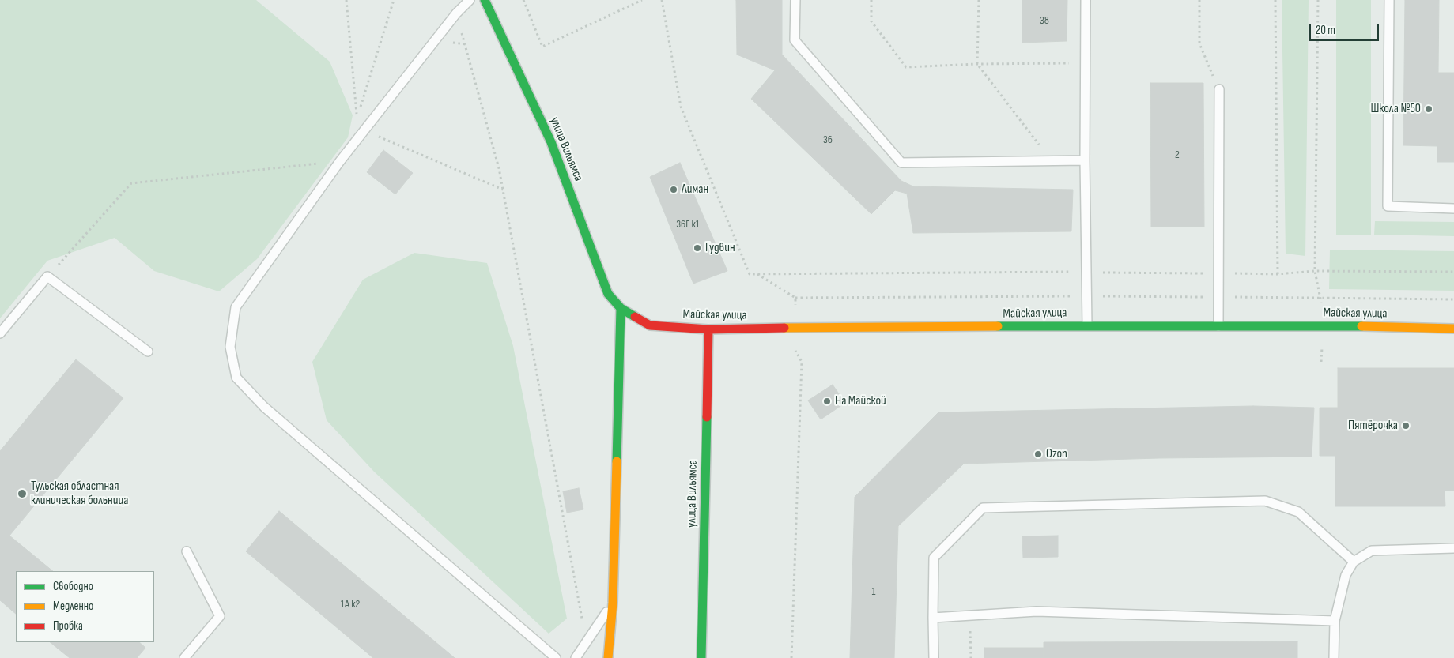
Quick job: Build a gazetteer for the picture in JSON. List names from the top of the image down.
{
  "streets": {
    "street": ["улица Вильямса", "Майская улица"]
  },
  "crossings": [
    ["улица Вильямса", "Майская улица"]
  ],
  "places": [
    "Школа №50",
    "Лиман",
    "Гудвин",
    "На Майской",
    "Пятёрочка",
    "Ozon",
    "Тульская областная клиническая больница"
  ],
  "house_numbers": [
    "38",
    "36",
    "2",
    "36Г к1",
    "1",
    "1А к2"
  ],
  "legend": ["Свободно", "Медленно", "Пробка"],
  "scale_bar": "20 m"
}
